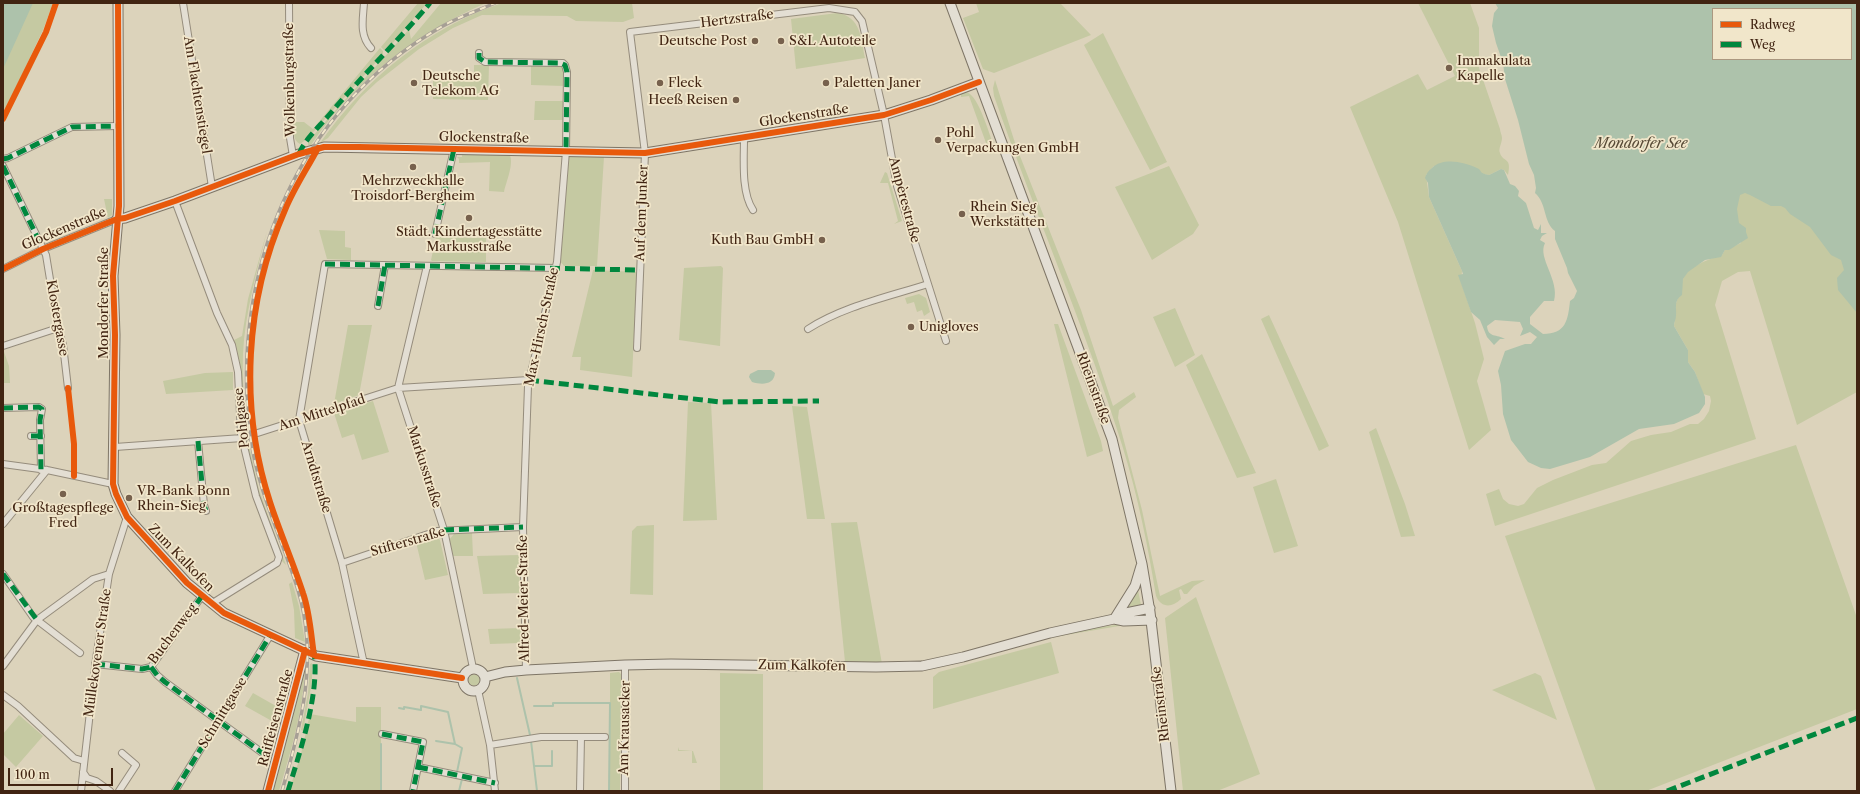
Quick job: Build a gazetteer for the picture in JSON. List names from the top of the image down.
{
  "streets": {
    "street": [
      "Hertzstraße",
      "Wolkenburgstraße",
      "Am Flachtenstiegel",
      "Glockenstraße",
      "Ampèrestraße",
      "Auf dem Junker",
      "Mondorfer Straße",
      "Klostergasse",
      "Max-Hirsch-Straße",
      "Rheinstraße",
      "Am Mittelpfad",
      "Pohlgasse",
      "Markusstraße",
      "Arndtstraße",
      "Stifterstraße",
      "Zum Kalkofen",
      "Alfred-Meier-Straße",
      "Buchenweg",
      "Müllekovener Straße",
      "Schmittgasse",
      "Raiffeisenstraße",
      "Am Krausacker"
    ]
  },
  "crossings": [
    ["Hertzstraße", "Glockenstraße"],
    ["Hertzstraße", "Ampèrestraße"],
    ["Hertzstraße", "Auf dem Junker"],
    ["Wolkenburgstraße", "Glockenstraße"],
    ["Am Flachtenstiegel", "Glockenstraße"],
    ["Glockenstraße", "Ampèrestraße"],
    ["Glockenstraße", "Auf dem Junker"],
    ["Glockenstraße", "Mondorfer Straße"],
    ["Glockenstraße", "Klostergasse"],
    ["Glockenstraße", "Max-Hirsch-Straße"],
    ["Glockenstraße", "Rheinstraße"],
    ["Glockenstraße", "Pohlgasse"],
    ["Mondorfer Straße", "Am Mittelpfad"],
    ["Mondorfer Straße", "Zum Kalkofen"],
    ["Max-Hirsch-Straße", "Am Mittelpfad"],
    ["Max-Hirsch-Straße", "Stifterstraße"],
    ["Max-Hirsch-Straße", "Alfred-Meier-Straße"],
    ["Rheinstraße", "Zum Kalkofen"],
    ["Am Mittelpfad", "Pohlgasse"],
    ["Am Mittelpfad", "Markusstraße"],
    ["Am Mittelpfad", "Arndtstraße"],
    ["Pohlgasse", "Zum Kalkofen"],
    ["Markusstraße", "Stifterstraße"],
    ["Markusstraße", "Zum Kalkofen"],
    ["Arndtstraße", "Stifterstraße"],
    ["Arndtstraße", "Zum Kalkofen"],
    ["Stifterstraße", "Alfred-Meier-Straße"],
    ["Zum Kalkofen", "Alfred-Meier-Straße"],
    ["Zum Kalkofen", "Buchenweg"],
    ["Zum Kalkofen", "Müllekovener Straße"],
    ["Zum Kalkofen", "Schmittgasse"],
    ["Zum Kalkofen", "Raiffeisenstraße"],
    ["Zum Kalkofen", "Am Krausacker"],
    ["Buchenweg", "Müllekovener Straße"]
  ],
  "water": ["Mondorfer See"],
  "places": [
    "Deutsche Post",
    "S&L Autoteile",
    "Immakulata Kapelle",
    "Deutsche Telekom AG",
    "Fleck",
    "Paletten Janer",
    "Heeß Reisen",
    "Pohl Verpackungen GmbH",
    "Mehrzweckhalle Troisdorf-Bergheim",
    "Rhein Sieg Werkstätten",
    "Städt. Kindertagesstätte Markusstraße",
    "Kuth Bau GmbH",
    "Unigloves",
    "Großtagespflege Fred",
    "VR-Bank Bonn Rhein-Sieg"
  ],
  "legend": ["Radweg", "Weg"],
  "scale_bar": "100 m"
}
